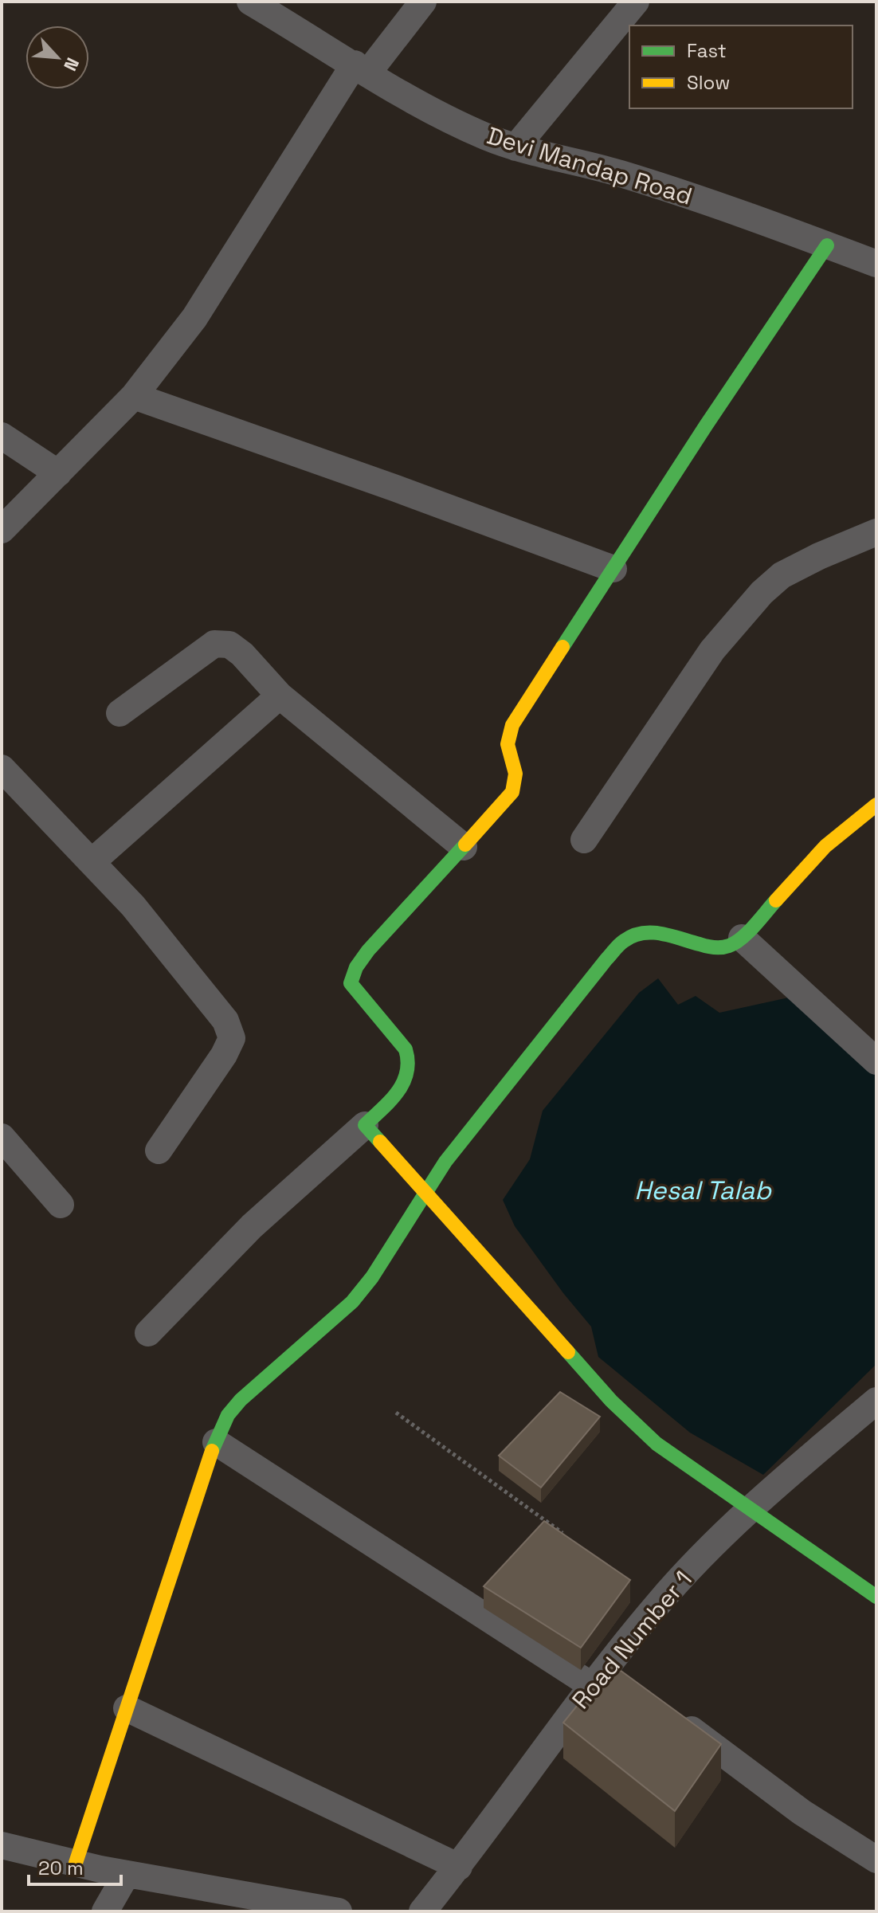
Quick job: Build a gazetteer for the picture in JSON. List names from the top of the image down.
{
  "streets": {
    "street": ["Devi Mandap Road", "Road Number 1"]
  },
  "water": ["Hesal Talab"],
  "legend": ["Fast", "Slow"],
  "scale_bar": "20 m",
  "north": "bottom right"
}
